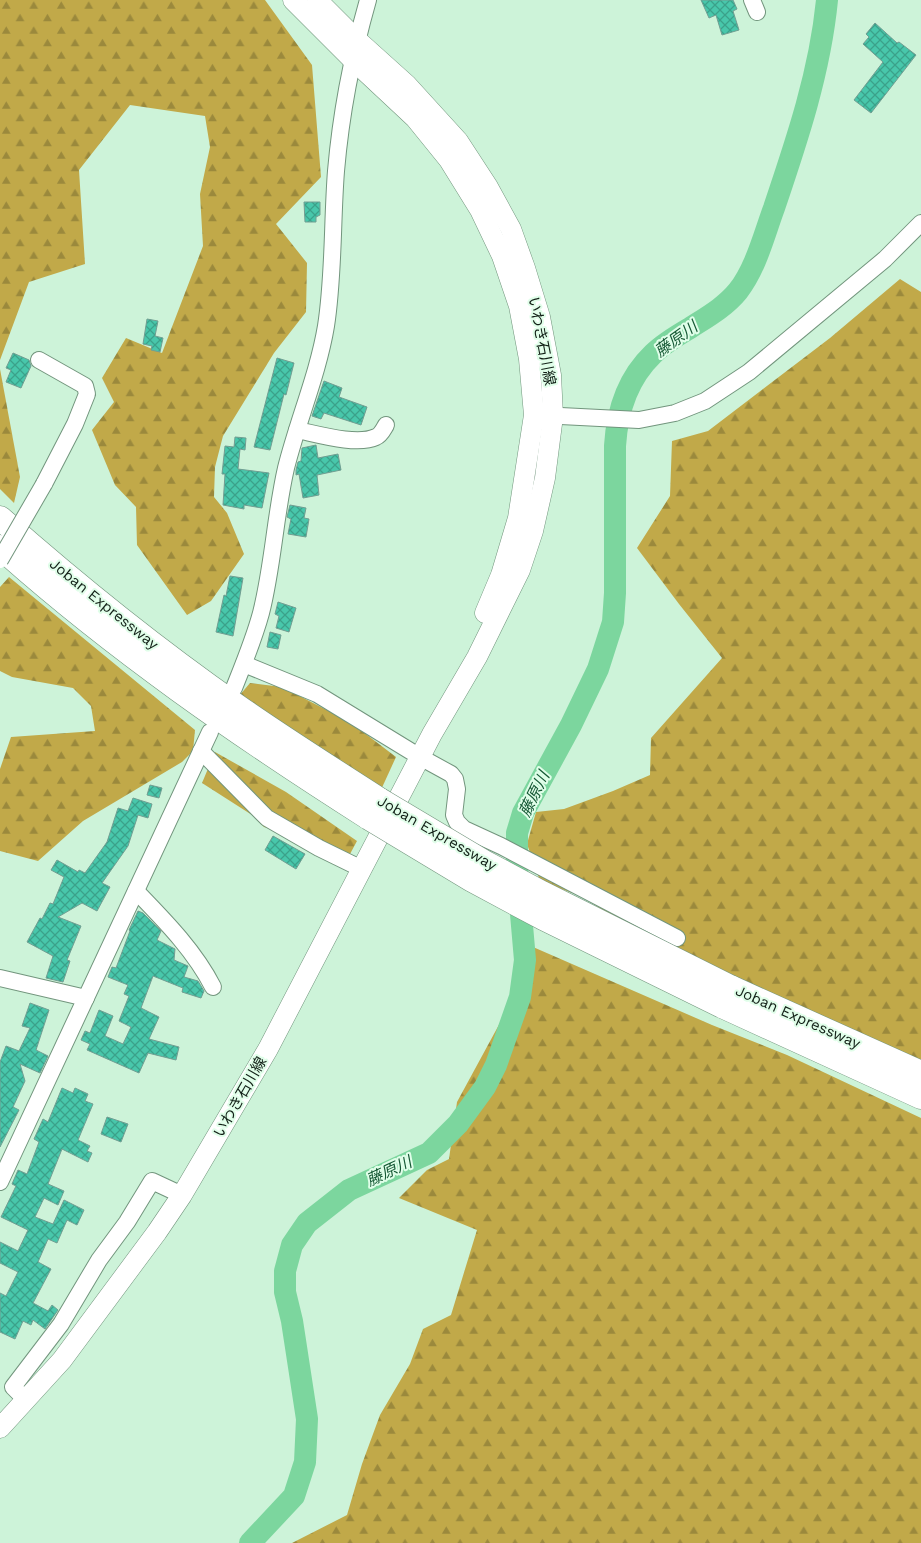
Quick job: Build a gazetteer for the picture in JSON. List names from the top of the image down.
{
  "streets": {
    "highway": ["Joban Expressway"],
    "main road": ["いわき石川線"]
  },
  "water": ["藤原川"]
}
